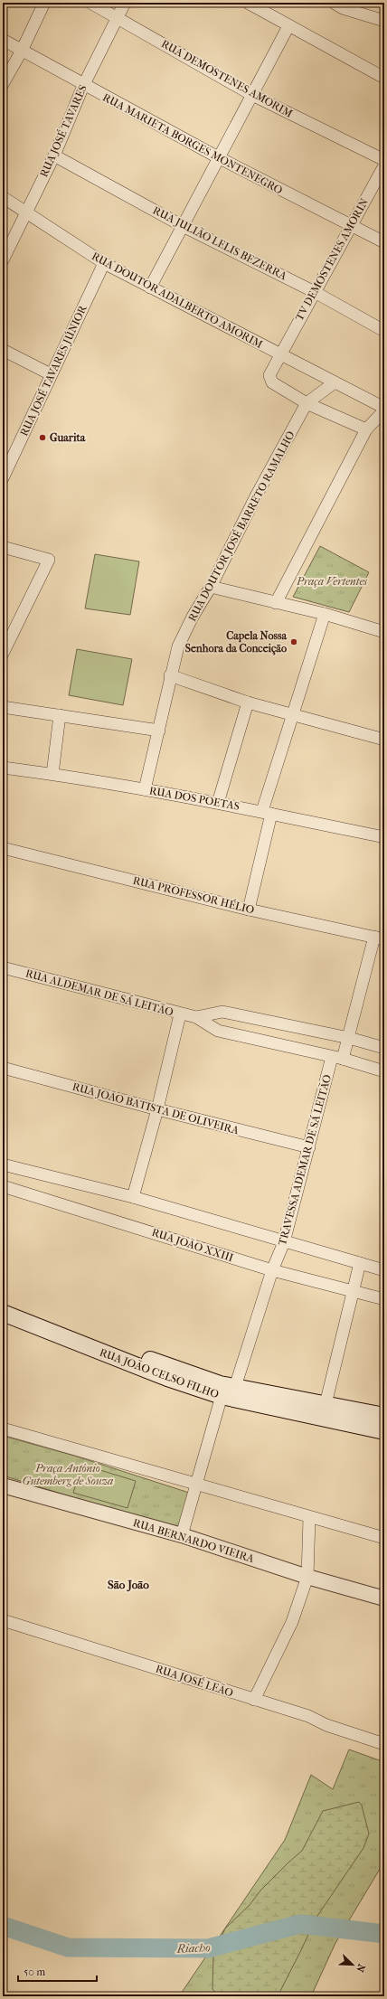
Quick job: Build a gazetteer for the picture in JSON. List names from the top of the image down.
{
  "streets": {
    "main road": ["RUA JOÃO CELSO FILHO"],
    "street": [
      "RUA DEMOSTENES AMORIM",
      "RUA JOSÉ TAVARES",
      "RUA MARIETA BORGES MONTENEGRO",
      "RUA JULIÃO LELIS BEZERRA",
      "TV DEMOSTENES AMORIN",
      "RUA DOUTOR ADALBERTO AMORIM",
      "RUA JOSÉ TAVARES JÚNIOR",
      "RUA DOUTOR JOSÉ BARRETO RAMALHO",
      "RUA DOS POETAS",
      "RUA PROFESSOR HÉLIO",
      "RUA ALDEMAR DE SÁ LEITÃO",
      "RUA JOÃO BATISTA DE OLIVEIRA",
      "TRAVESSA ADEMAR DE SÁ LEITÃO",
      "RUA JOÃO XXIII",
      "RUA BERNARDO VIEIRA",
      "RUA JOSÉ LEÃO"
    ]
  },
  "crossings": [
    ["RUA DEMOSTENES AMORIM", "RUA JOSÉ TAVARES"],
    ["RUA JOSÉ TAVARES", "RUA MARIETA BORGES MONTENEGRO"],
    ["RUA JOSÉ TAVARES", "RUA JULIÃO LELIS BEZERRA"],
    ["RUA JOSÉ TAVARES", "RUA DOUTOR ADALBERTO AMORIM"],
    ["RUA MARIETA BORGES MONTENEGRO", "TV DEMOSTENES AMORIN"],
    ["RUA JULIÃO LELIS BEZERRA", "TV DEMOSTENES AMORIN"],
    ["TV DEMOSTENES AMORIN", "RUA DOUTOR ADALBERTO AMORIM"],
    ["RUA DOUTOR ADALBERTO AMORIM", "RUA JOSÉ TAVARES JÚNIOR"],
    ["RUA DOUTOR ADALBERTO AMORIM", "RUA DOUTOR JOSÉ BARRETO RAMALHO"],
    ["RUA DOUTOR JOSÉ BARRETO RAMALHO", "RUA DOS POETAS"],
    ["RUA PROFESSOR HÉLIO", "TRAVESSA ADEMAR DE SÁ LEITÃO"],
    ["RUA ALDEMAR DE SÁ LEITÃO", "TRAVESSA ADEMAR DE SÁ LEITÃO"],
    ["RUA JOÃO BATISTA DE OLIVEIRA", "TRAVESSA ADEMAR DE SÁ LEITÃO"],
    ["TRAVESSA ADEMAR DE SÁ LEITÃO", "RUA JOÃO XXIII"],
    ["TRAVESSA ADEMAR DE SÁ LEITÃO", "RUA JOÃO CELSO FILHO"]
  ],
  "districts": ["São João"],
  "water": ["Riacho"],
  "parks": ["Praça Vertentes", "Praça Antônio Gutemberg de Souza"],
  "places": ["Guarita", "Capela Nossa Senhora da Conceição"],
  "scale_bar": "50 m",
  "north": "bottom right"
}
